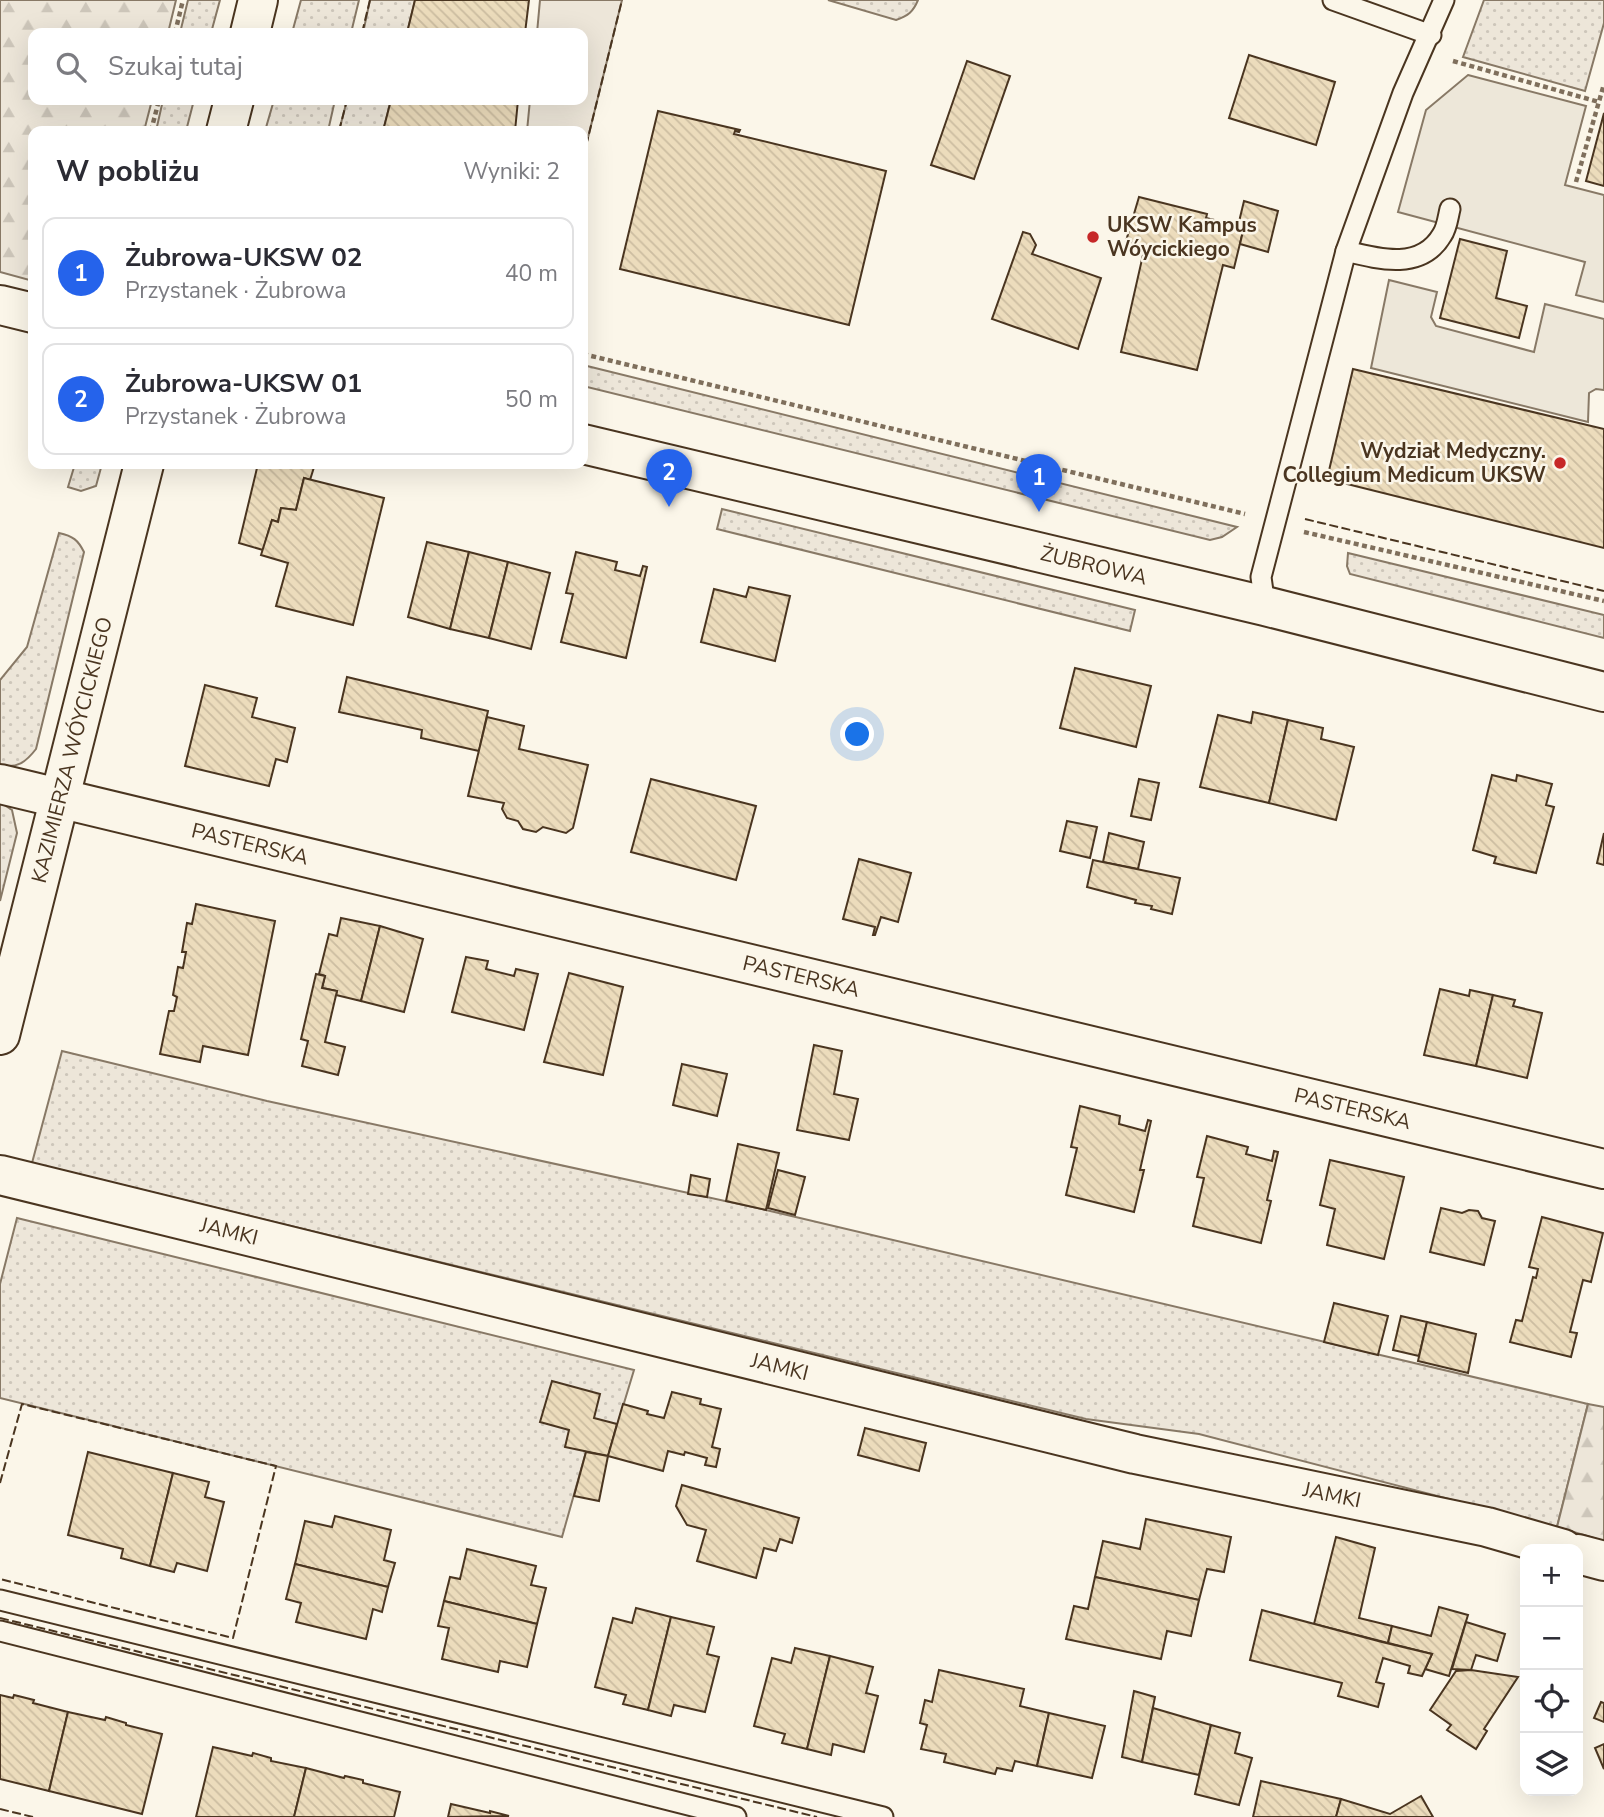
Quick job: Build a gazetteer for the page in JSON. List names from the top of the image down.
{
  "streets": {
    "street": [
      "ŻUBROWA",
      "KAZIMIERZA WÓYCICKIEGO",
      "PASTERSKA",
      "JAMKI"
    ]
  },
  "crossings": [
    ["KAZIMIERZA WÓYCICKIEGO", "PASTERSKA"]
  ],
  "places": ["UKSW Kampus Wóycickiego", "Wydział Medyczny. Collegium Medicum UKSW"],
  "page": {
    "search": "Szukaj tutaj",
    "heading": ["W pobliżu", "Wyniki: 2"],
    "list": [
      {
        "mark": "1",
        "name": "Żubrowa-UKSW 02",
        "note": "Przystanek · Żubrowa",
        "value": "40 m"
      },
      {
        "mark": "2",
        "name": "Żubrowa-UKSW 01",
        "note": "Przystanek · Żubrowa",
        "value": "50 m"
      }
    ],
    "pins": ["2", "1"],
    "map_buttons": ["+", "−"]
  }
}
